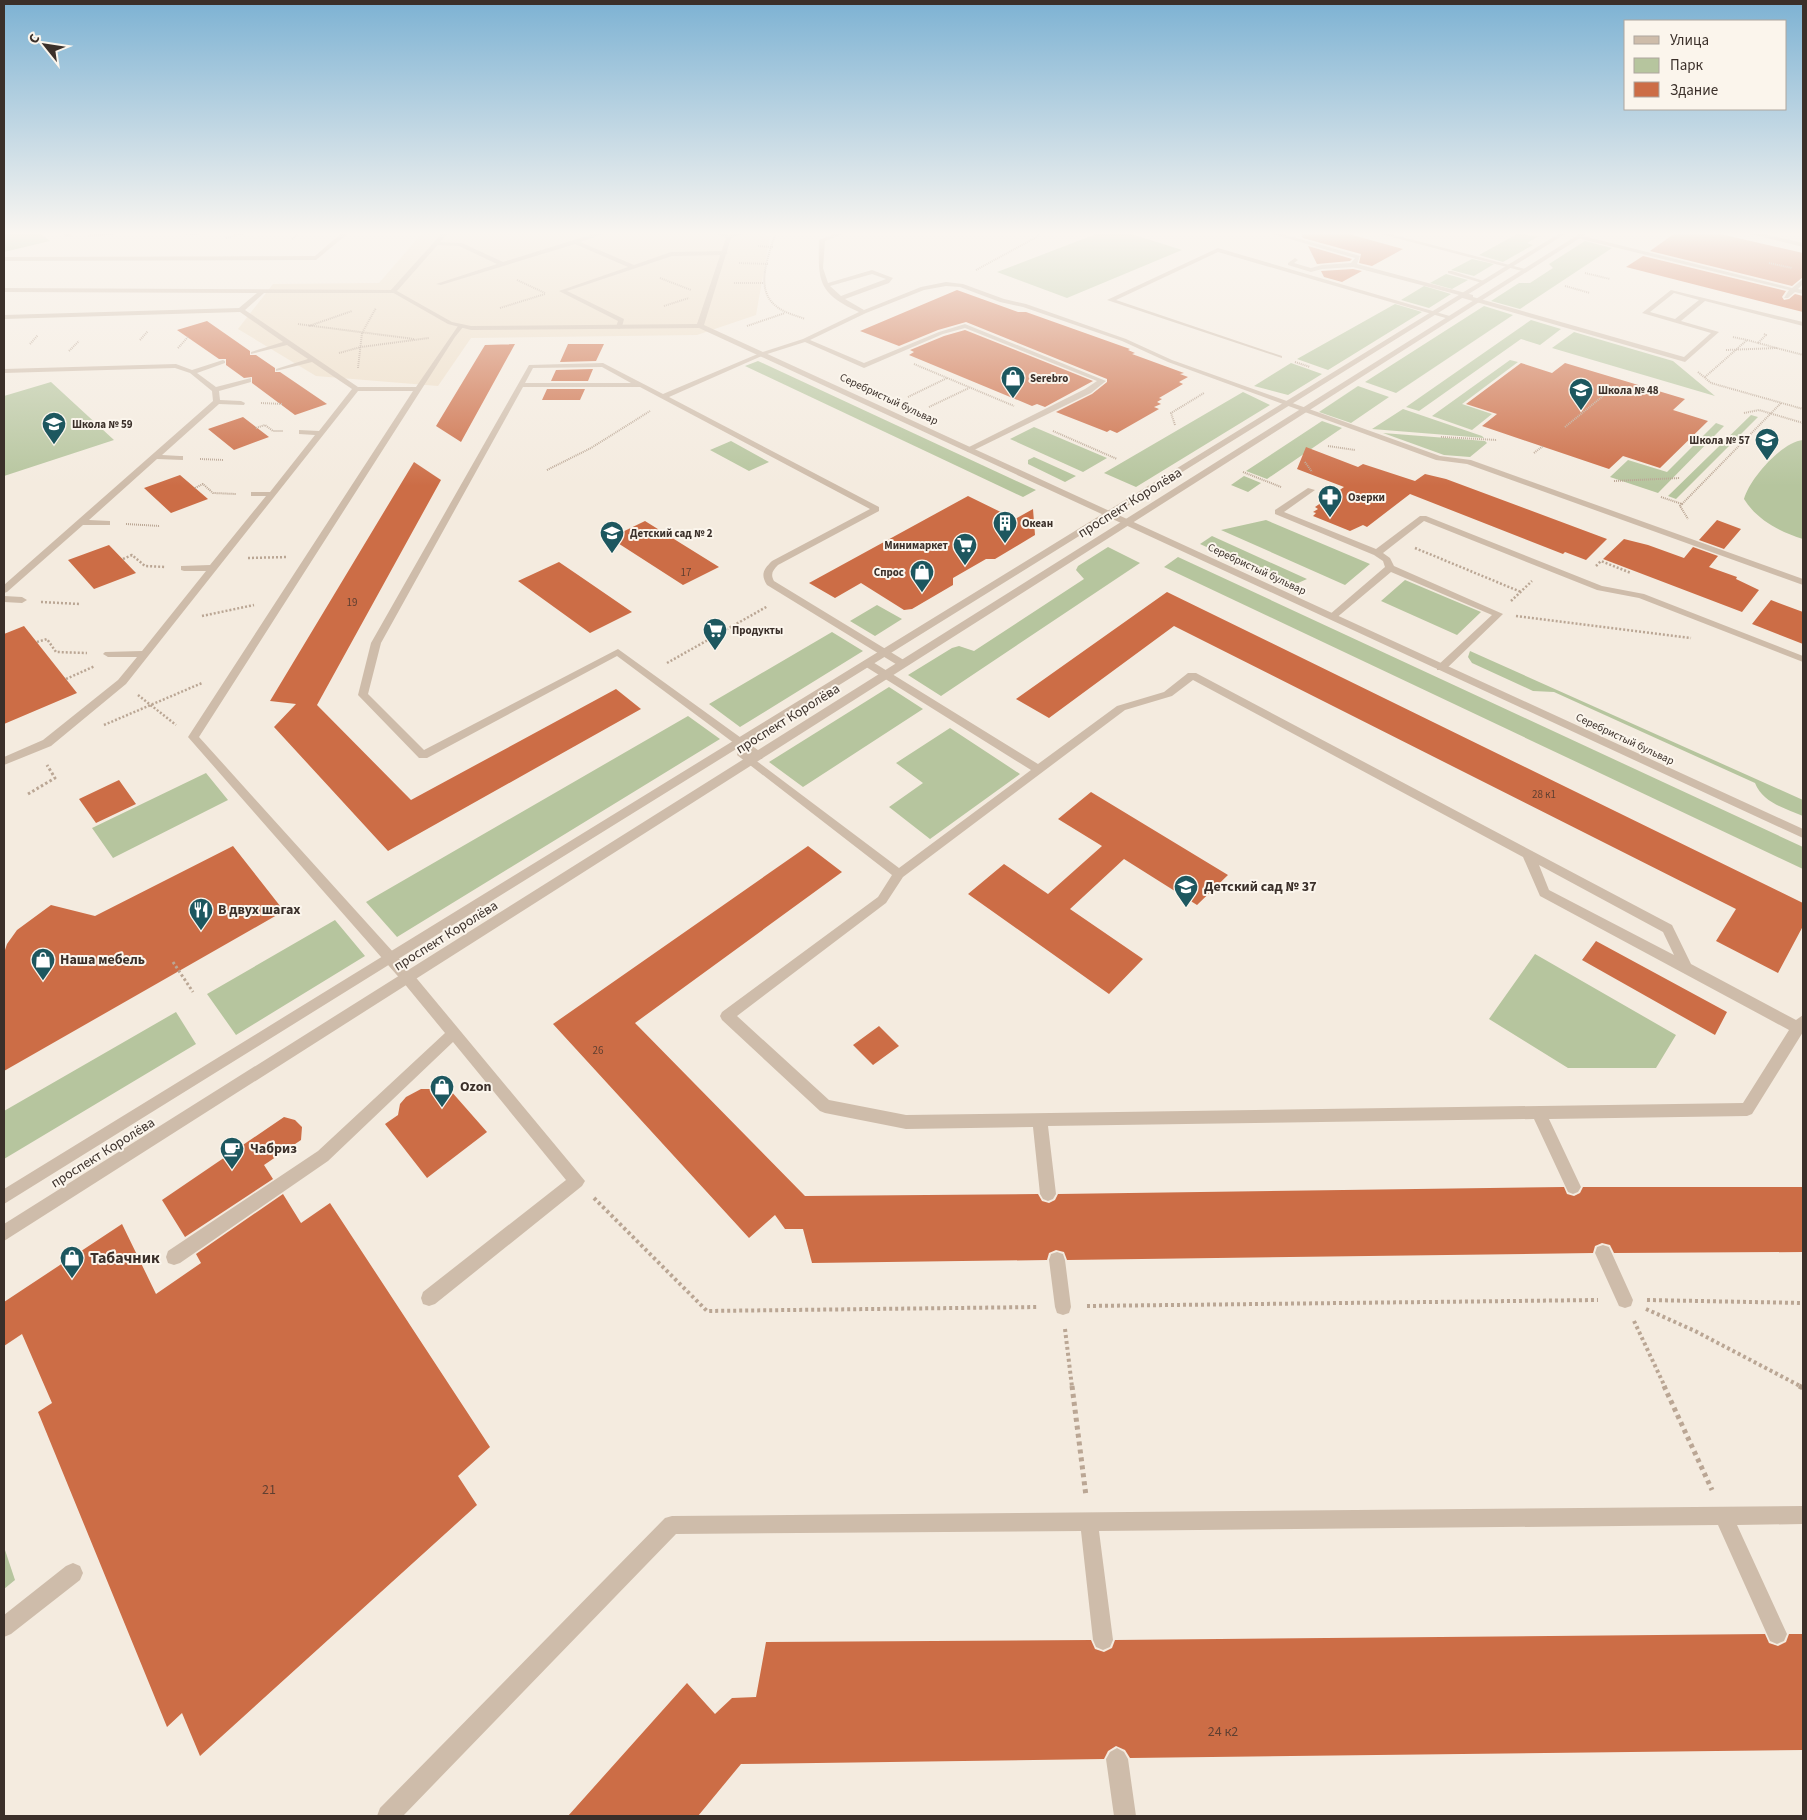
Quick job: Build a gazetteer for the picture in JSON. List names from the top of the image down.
{
  "streets": {
    "street": ["Серебристый бульвар", "проспект Королёва"]
  },
  "crossings": [
    ["Серебристый бульвар", "проспект Королёва"]
  ],
  "places": {
    "shop": [
      "Serebro",
      "Спрос",
      "Наша мебель",
      "Ozon",
      "Табачник"
    ],
    "school or university": [
      "Школа № 48",
      "Школа № 59",
      "Школа № 57",
      "Детский сад № 2",
      "Детский сад № 37"
    ],
    "pharmacy": ["Озерки"],
    "building": ["Океан"],
    "supermarket": ["Минимаркет", "Продукты"],
    "restaurant": ["В двух шагах"],
    "cafe": ["Чабриз"]
  },
  "house_numbers": [
    "17",
    "19",
    "28 к1",
    "26",
    "21",
    "24 к2"
  ],
  "legend": ["Улица", "Парк", "Здание"],
  "north": "top left"
}
